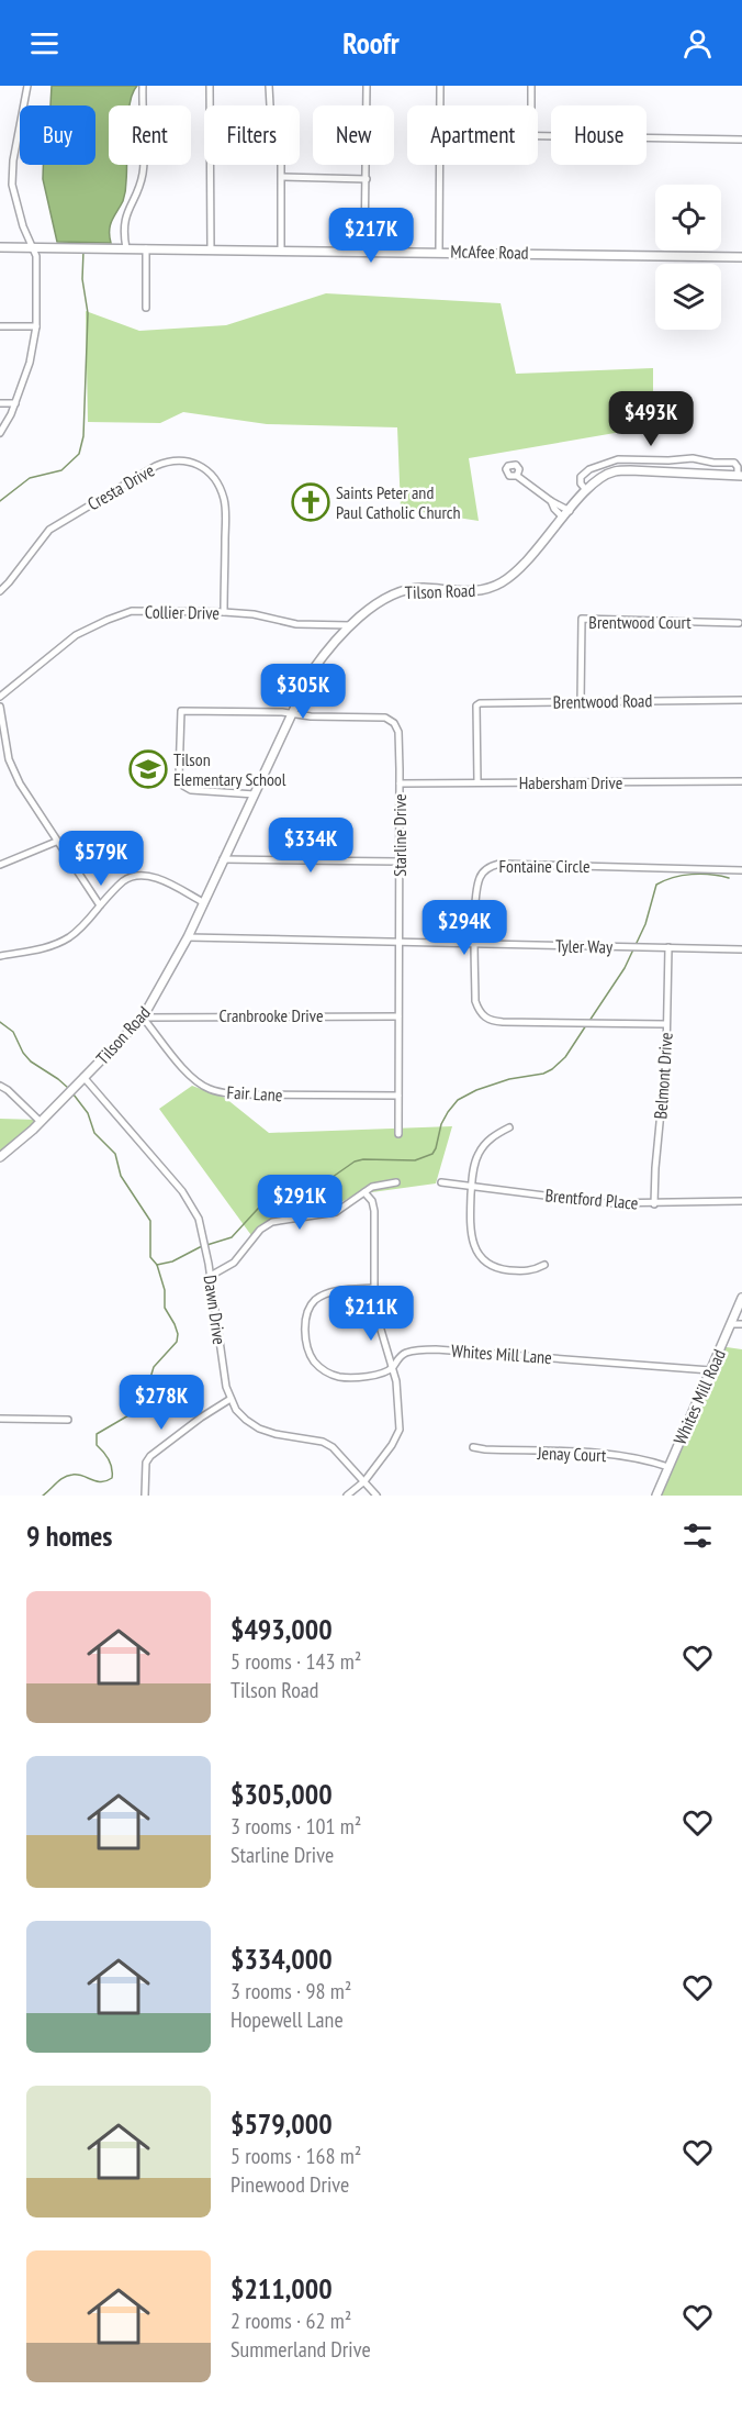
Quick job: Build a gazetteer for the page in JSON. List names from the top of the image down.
{
  "streets": {
    "street": [
      "McAfee Road",
      "Cresta Drive",
      "Tilson Road",
      "Collier Drive",
      "Brentwood Court",
      "Brentwood Road",
      "Habersham Drive",
      "Starline Drive",
      "Fontaine Circle",
      "Tyler Way",
      "Cranbrooke Drive",
      "Belmont Drive",
      "Fair Lane",
      "Brentford Place",
      "Dawn Drive",
      "Whites Mill Lane",
      "Whites Mill Road",
      "Jenay Court"
    ]
  },
  "crossings": [
    ["Cresta Drive", "Collier Drive"],
    ["Tilson Road", "Collier Drive"],
    ["Tilson Road", "Starline Drive"],
    ["Tilson Road", "Tyler Way"],
    ["Tilson Road", "Cranbrooke Drive"],
    ["Tilson Road", "Fair Lane"],
    ["Tilson Road", "Dawn Drive"],
    ["Brentwood Court", "Brentwood Road"],
    ["Brentwood Road", "Habersham Drive"],
    ["Habersham Drive", "Starline Drive"],
    ["Starline Drive", "Tyler Way"],
    ["Starline Drive", "Cranbrooke Drive"],
    ["Starline Drive", "Fair Lane"],
    ["Fontaine Circle", "Tyler Way"],
    ["Fontaine Circle", "Belmont Drive"],
    ["Tyler Way", "Belmont Drive"],
    ["Cranbrooke Drive", "Fair Lane"],
    ["Belmont Drive", "Brentford Place"],
    ["Whites Mill Lane", "Whites Mill Road"],
    ["Whites Mill Road", "Jenay Court"]
  ],
  "places": {
    "church": ["Saints Peter and Paul Catholic Church"],
    "school or university": ["Tilson Elementary School"]
  },
  "page": {
    "header": "Roofr",
    "chip": [
      "Buy",
      "Rent",
      "Filters",
      "New",
      "Apartment",
      "House"
    ],
    "price": [
      "$217K",
      "$493K",
      "$305K",
      "$334K",
      "$579K",
      "$294K",
      "$291K",
      "$211K",
      "$278K"
    ],
    "heading": "9 homes",
    "list": [
      {
        "name": "$493,000",
        "note": "5 rooms · 143 m² · Tilson Road"
      },
      {
        "name": "$305,000",
        "note": "3 rooms · 101 m² · Starline Drive"
      },
      {
        "name": "$334,000",
        "note": "3 rooms · 98 m² · Hopewell Lane"
      },
      {
        "name": "$579,000",
        "note": "5 rooms · 168 m² · Pinewood Drive"
      },
      {
        "name": "$211,000",
        "note": "2 rooms · 62 m² · Summerland Drive"
      }
    ]
  }
}
